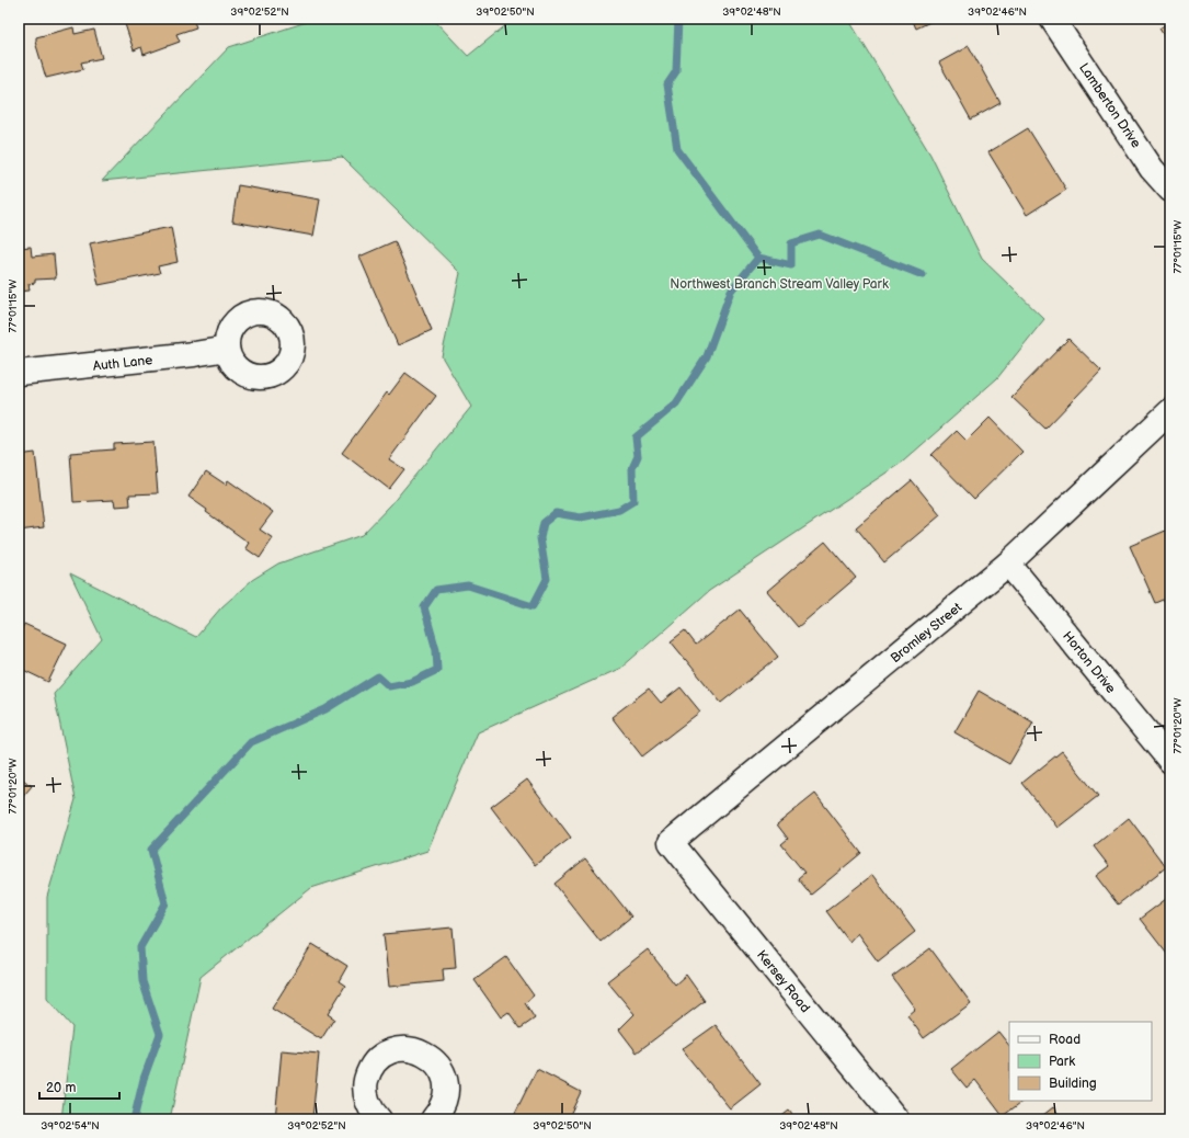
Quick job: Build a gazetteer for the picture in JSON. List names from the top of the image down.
{
  "streets": {
    "street": [
      "Lamberton Drive",
      "Auth Lane",
      "Bromley Street",
      "Horton Drive",
      "Kersey Road"
    ]
  },
  "crossings": [
    ["Bromley Street", "Horton Drive"],
    ["Bromley Street", "Kersey Road"]
  ],
  "parks": ["Northwest Branch Stream Valley Park"],
  "legend": ["Road", "Park", "Building"],
  "scale_bar": "20 m",
  "coordinates": [
    "39°02'52\"N",
    "39°02'50\"N",
    "39°02'48\"N",
    "39°02'46\"N",
    "77°01'15\"W",
    "77°01'20\"W",
    "39°02'54\"N"
  ]
}
